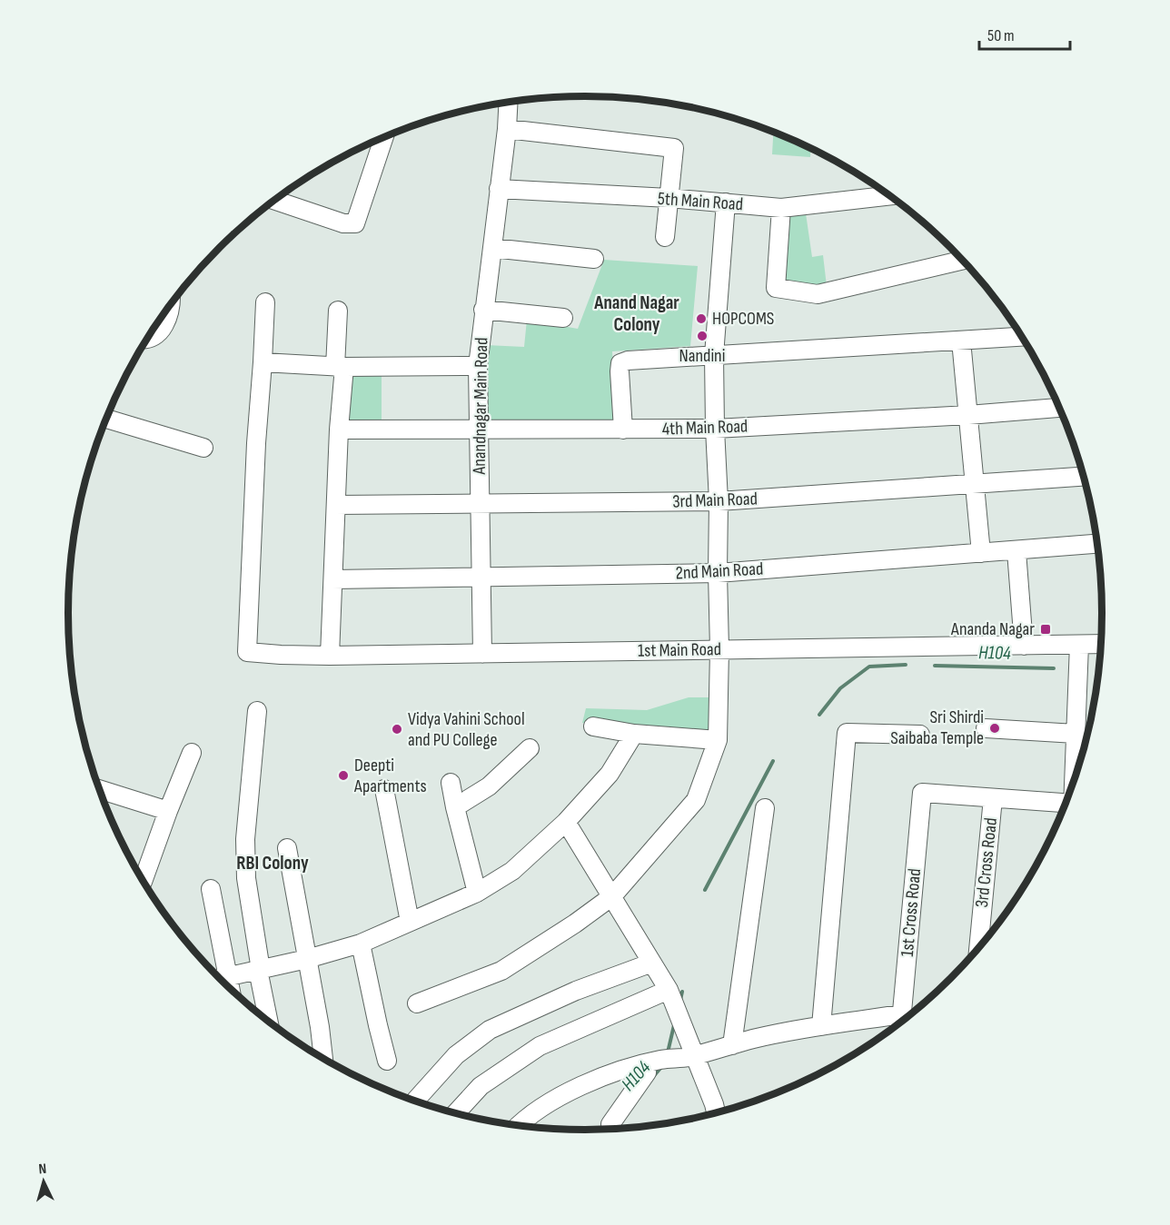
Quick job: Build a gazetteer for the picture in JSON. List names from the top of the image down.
{
  "streets": {
    "street": [
      "5th Main Road",
      "Anandnagar Main Road",
      "4th Main Road",
      "3rd Main Road",
      "2nd Main Road",
      "1st Main Road",
      "3rd Cross Road",
      "1st Cross Road"
    ]
  },
  "crossings": [
    ["5th Main Road", "Anandnagar Main Road"],
    ["Anandnagar Main Road", "4th Main Road"],
    ["Anandnagar Main Road", "3rd Main Road"],
    ["Anandnagar Main Road", "2nd Main Road"],
    ["Anandnagar Main Road", "1st Main Road"],
    ["3rd Cross Road", "1st Cross Road"]
  ],
  "districts": ["Anand Nagar Colony", "RBI Colony"],
  "water": ["H104"],
  "places": {
    "other": [
      "HOPCOMS",
      "Nandini",
      "Sri Shirdi Saibaba Temple",
      "Vidya Vahini School and PU College",
      "Deepti Apartments"
    ],
    "transit": ["Ananda Nagar"]
  },
  "scale_bar": "50 m",
  "north": "top"
}
